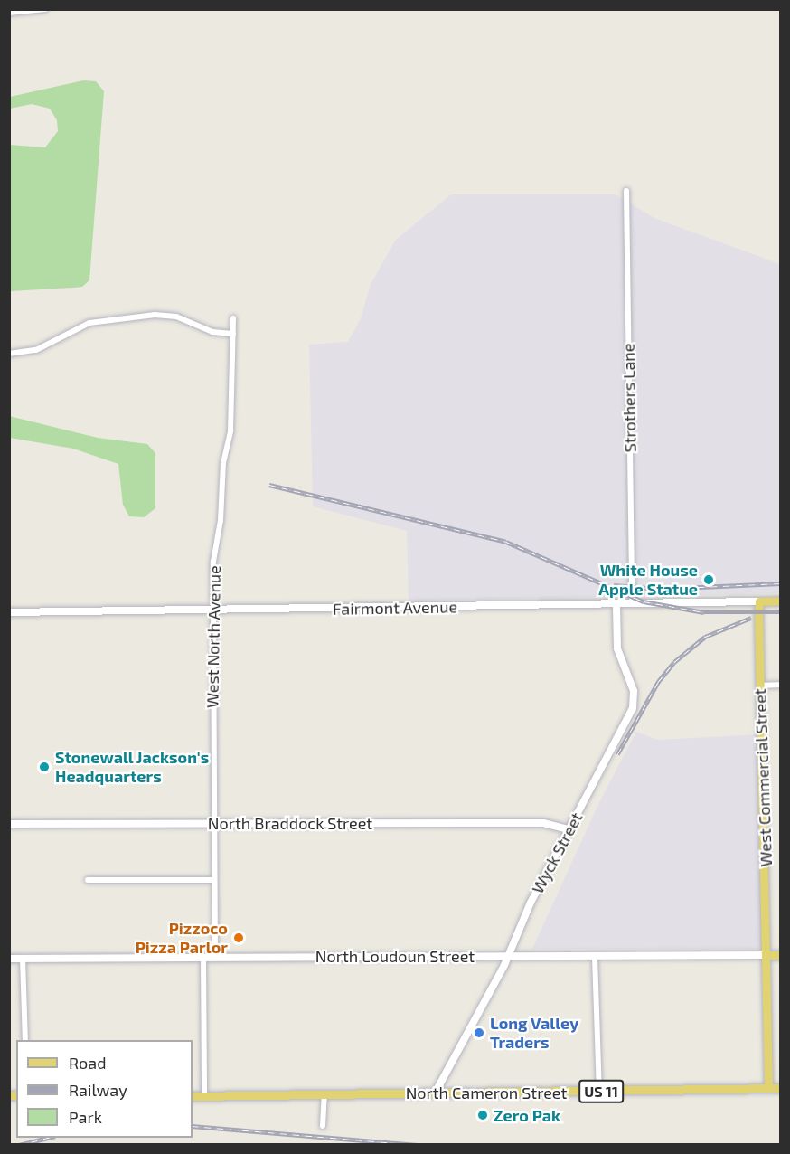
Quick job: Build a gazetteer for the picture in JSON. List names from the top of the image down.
{
  "streets": {
    "main road": [
      "Fairmont Avenue",
      "West Commercial Street",
      "North Loudoun Street",
      "US 11",
      "North Cameron Street"
    ],
    "street": [
      "Strothers Lane",
      "West North Avenue",
      "North Braddock Street",
      "Wyck Street"
    ]
  },
  "crossings": [
    ["Strothers Lane", "Fairmont Avenue"],
    ["Fairmont Avenue", "West North Avenue"],
    ["Fairmont Avenue", "West Commercial Street"],
    ["Fairmont Avenue", "Wyck Street"],
    ["West North Avenue", "North Braddock Street"],
    ["West North Avenue", "North Loudoun Street"],
    ["West Commercial Street", "North Loudoun Street"],
    ["West Commercial Street", "North Cameron Street"],
    ["North Braddock Street", "Wyck Street"],
    ["Wyck Street", "North Loudoun Street"],
    ["Wyck Street", "North Cameron Street"]
  ],
  "places": [
    "White House Apple Statue",
    "Stonewall Jackson's Headquarters",
    "Pizzoco Pizza Parlor",
    "Long Valley Traders",
    "Zero Pak"
  ],
  "legend": ["Road", "Railway", "Park"]
}
